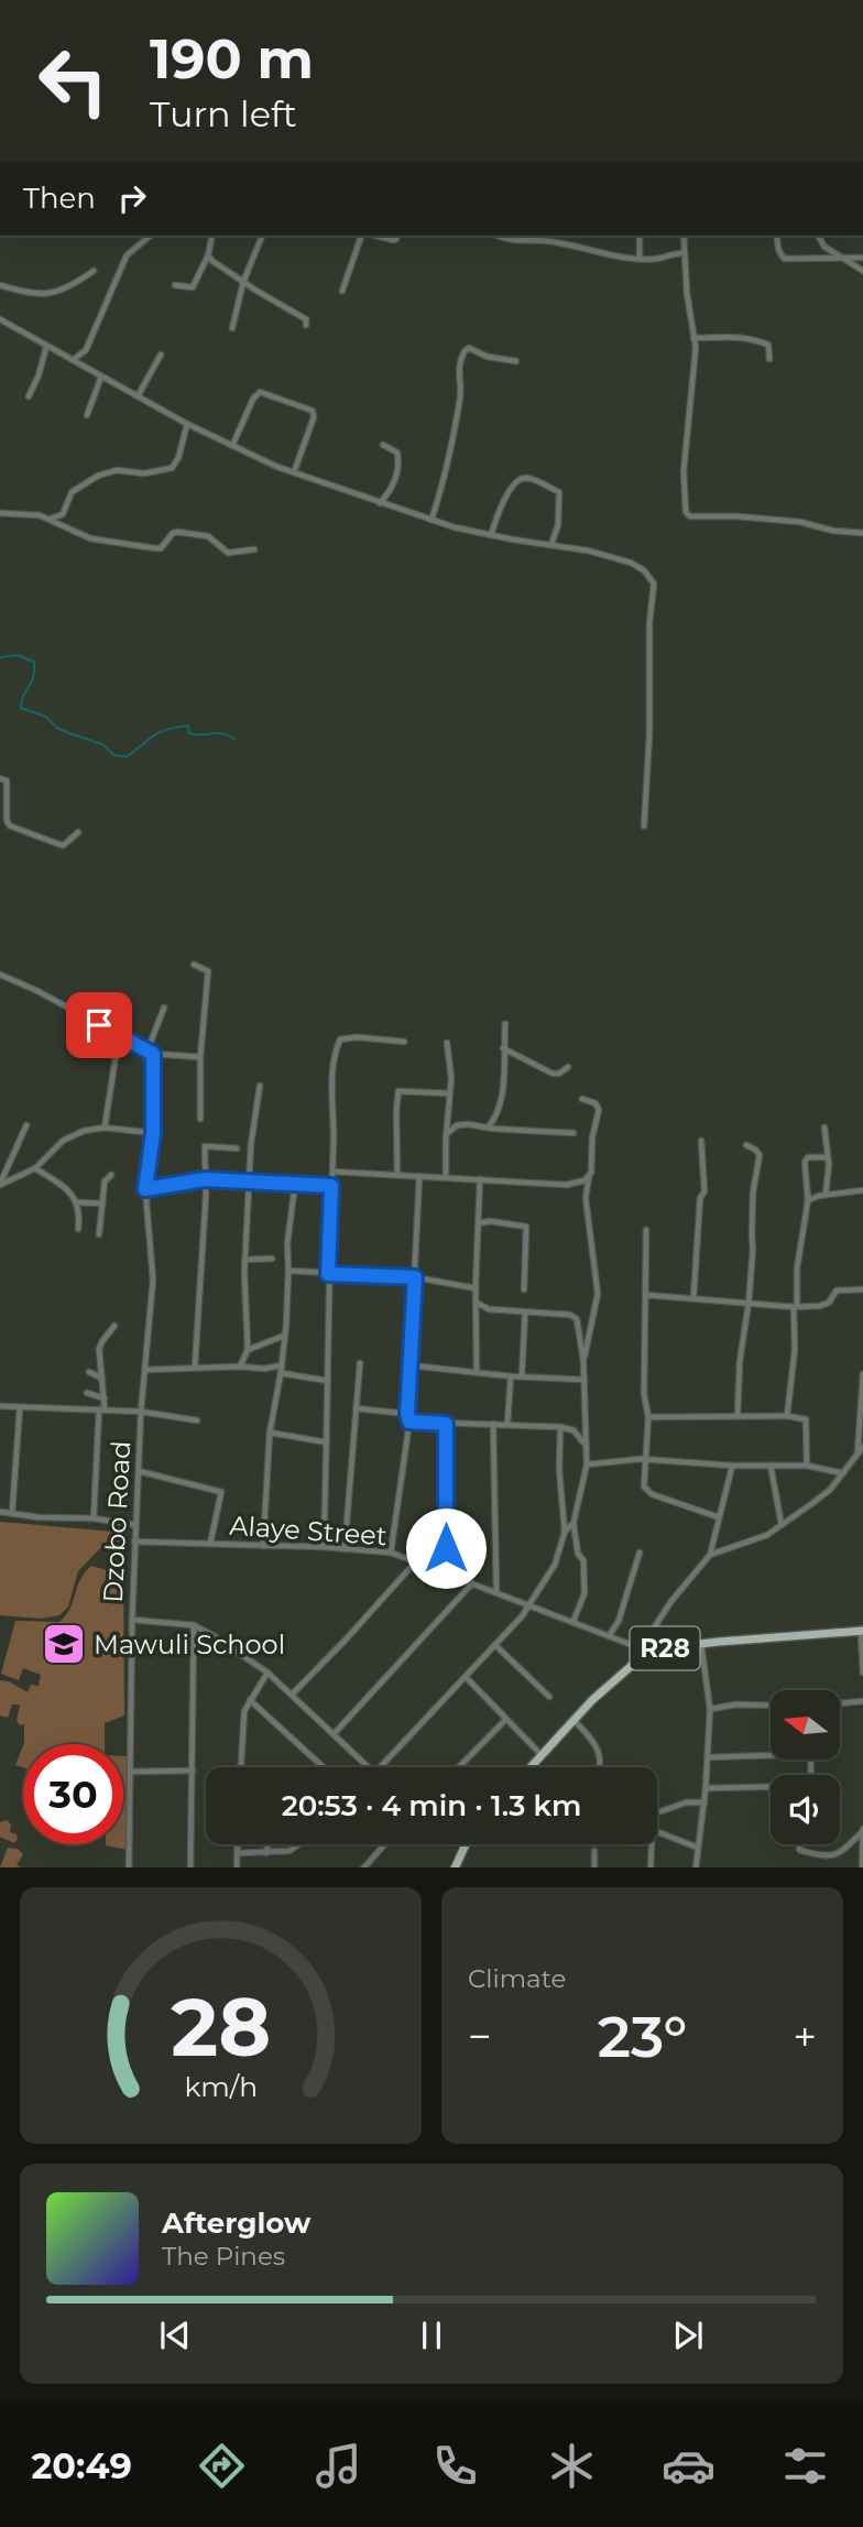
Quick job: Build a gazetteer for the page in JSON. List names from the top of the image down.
{
  "streets": {
    "main road": ["R28"],
    "street": ["Dzobo Road", "Alaye Street"]
  },
  "crossings": [
    ["Dzobo Road", "Alaye Street"],
    ["Alaye Street", "R28"]
  ],
  "places": {
    "school or university": ["Mawuli School"]
  },
  "north": "left",
  "page": {
    "turn": ["190 m", "Turn left"],
    "then": "Then",
    "limit": "30",
    "trip": "20:53 · 4 min · 1.3 km",
    "tile": "Climate",
    "heat": ["−", "23°", "+"],
    "song": ["Afterglow", "The Pines"],
    "tabs": "20:49",
    "gauge": ["28", "km/h"]
  }
}
